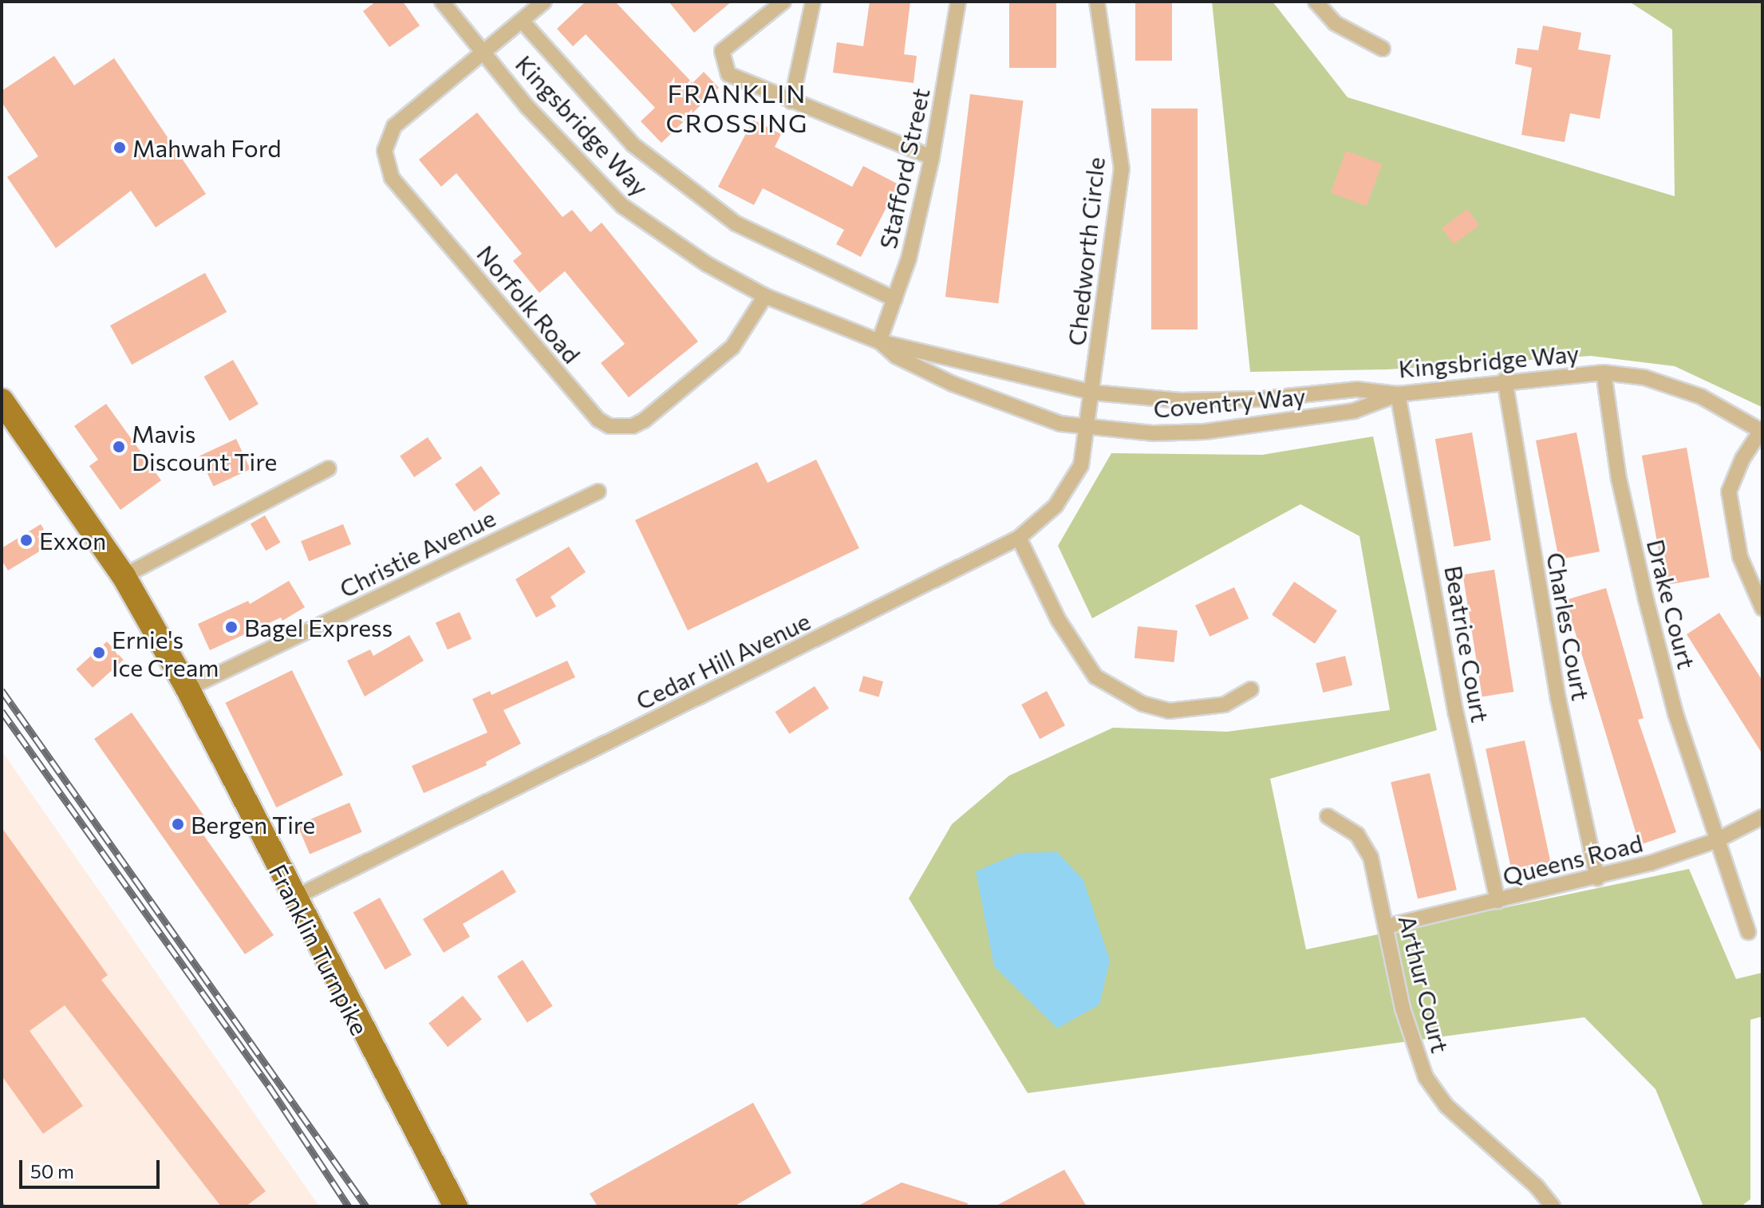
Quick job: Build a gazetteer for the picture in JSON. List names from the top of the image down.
{
  "streets": {
    "main road": ["Franklin Turnpike"],
    "street": [
      "Kingsbridge Way",
      "Stafford Street",
      "Chedworth Circle",
      "Norfolk Road",
      "Coventry Way",
      "Christie Avenue",
      "Drake Court",
      "Charles Court",
      "Beatrice Court",
      "Cedar Hill Avenue",
      "Queens Road",
      "Arthur Court"
    ]
  },
  "crossings": [
    ["Kingsbridge Way", "Stafford Street"],
    ["Kingsbridge Way", "Chedworth Circle"],
    ["Kingsbridge Way", "Norfolk Road"],
    ["Kingsbridge Way", "Coventry Way"],
    ["Kingsbridge Way", "Drake Court"],
    ["Kingsbridge Way", "Charles Court"],
    ["Kingsbridge Way", "Beatrice Court"],
    ["Kingsbridge Way", "Cedar Hill Avenue"],
    ["Stafford Street", "Coventry Way"],
    ["Chedworth Circle", "Cedar Hill Avenue"],
    ["Coventry Way", "Beatrice Court"],
    ["Coventry Way", "Cedar Hill Avenue"],
    ["Christie Avenue", "Franklin Turnpike"],
    ["Drake Court", "Queens Road"],
    ["Charles Court", "Queens Road"],
    ["Beatrice Court", "Queens Road"],
    ["Cedar Hill Avenue", "Franklin Turnpike"],
    ["Queens Road", "Arthur Court"]
  ],
  "districts": ["FRANKLIN CROSSING"],
  "places": [
    "Mahwah Ford",
    "Mavis Discount Tire",
    "Exxon",
    "Bagel Express",
    "Ernie's Ice Cream",
    "Bergen Tire"
  ],
  "scale_bar": "50 m"
}
